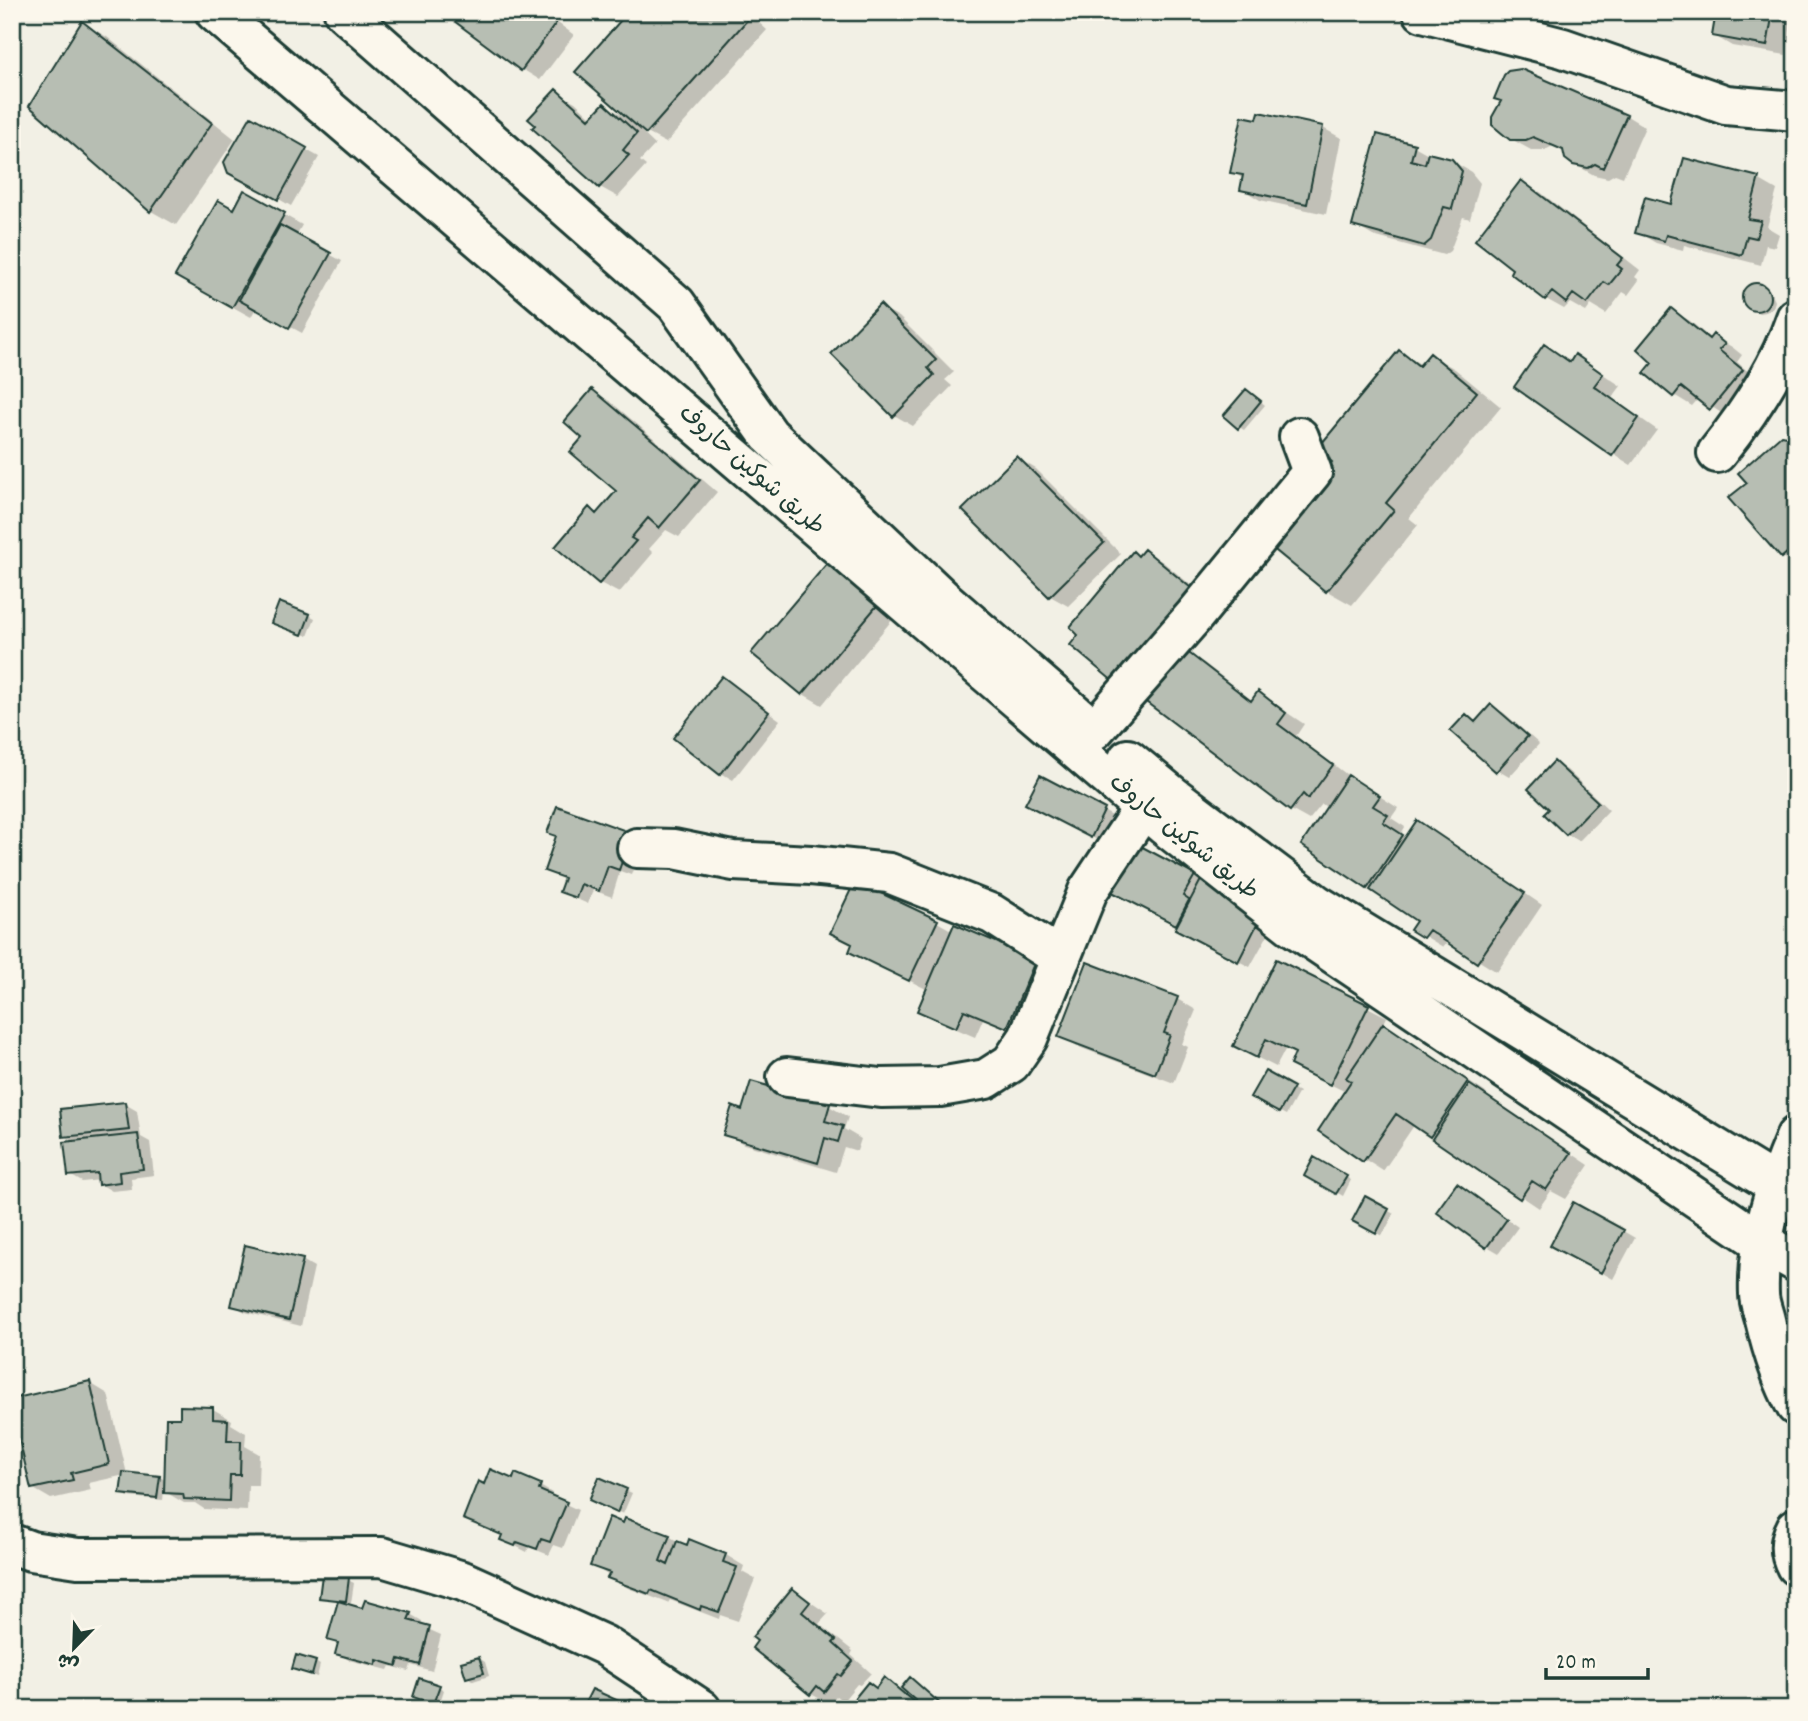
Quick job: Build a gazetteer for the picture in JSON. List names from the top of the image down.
{
  "streets": {
    "main road": ["طريق شوكين حاروف"]
  },
  "scale_bar": "20 m",
  "north": "bottom left"
}
